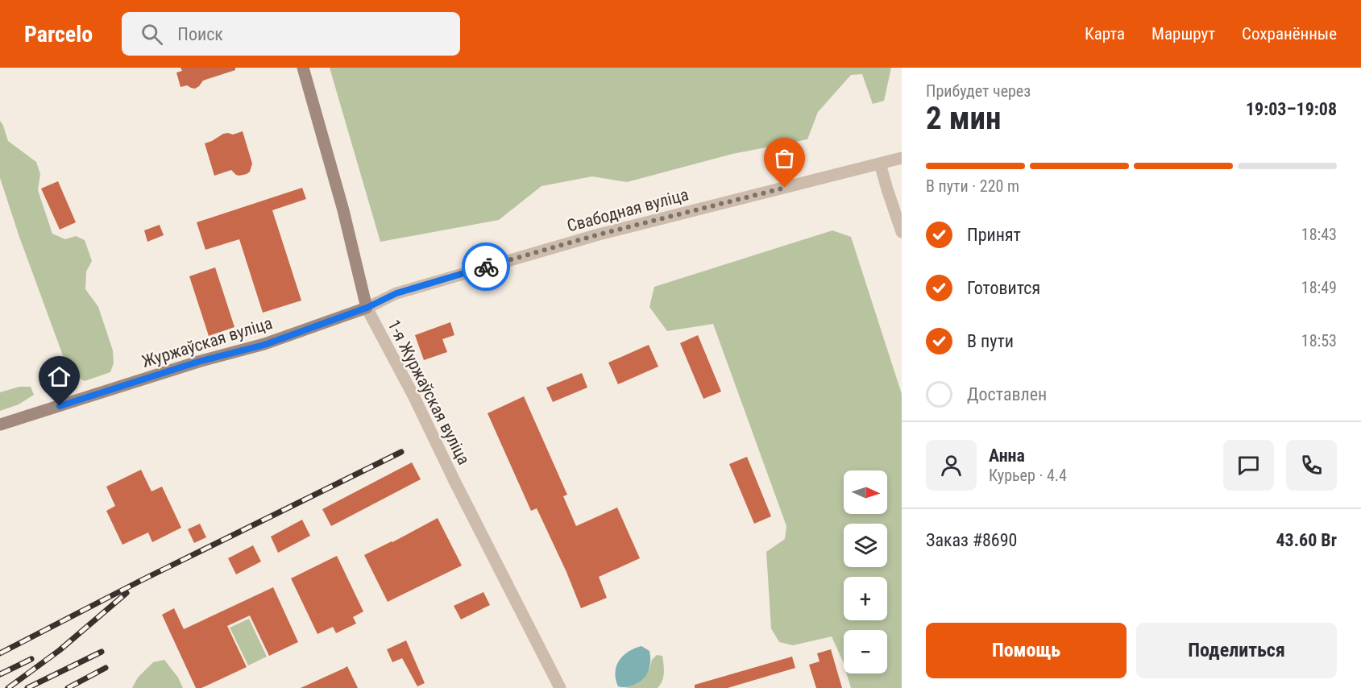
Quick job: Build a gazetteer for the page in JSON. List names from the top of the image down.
{
  "streets": {
    "street": ["Свабодная вуліца", "Журжаўская вуліца", "1-я Журжаўская вуліца"]
  },
  "crossings": [
    ["Свабодная вуліца", "Журжаўская вуліца"],
    ["Свабодная вуліца", "1-я Журжаўская вуліца"],
    ["Журжаўская вуліца", "1-я Журжаўская вуліца"]
  ],
  "north": "right",
  "page": {
    "header": "Parcelo",
    "search": "Поиск",
    "nav": ["Карта", "Маршрут", "Сохранённые"],
    "heading": ["2 мин", "Прибудет через", "19:03–19:08"],
    "panel": [
      "Анна",
      "Курьер · 4.4",
      "Заказ #8690",
      "43.60 Br"
    ],
    "bar": "В пути · 220 m",
    "list": [
      ["Принят", "18:43"],
      ["Готовится", "18:49"],
      ["В пути", "18:53"],
      "Доставлен"
    ],
    "map_buttons": ["+", "−"],
    "buttons": ["Помощь", "Поделиться"]
  }
}
